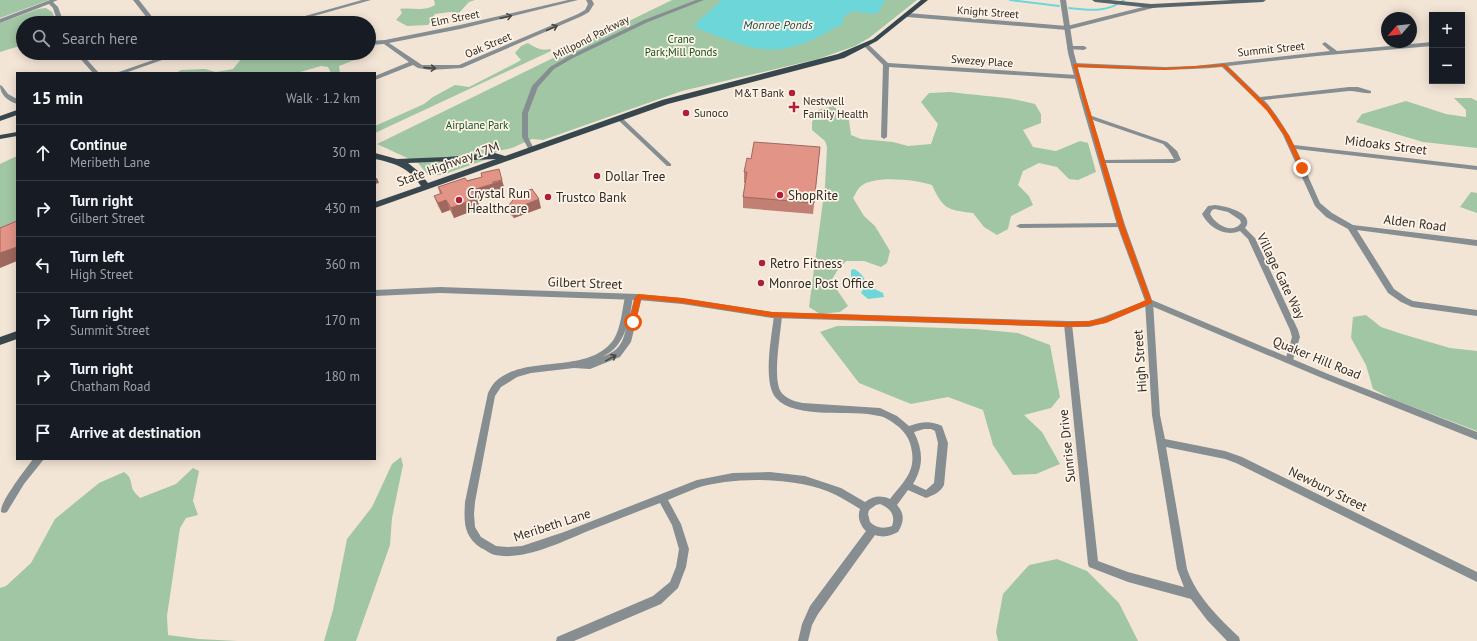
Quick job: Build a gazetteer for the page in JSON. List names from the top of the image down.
{
  "streets": {
    "main road": ["State Highway 17M"],
    "street": [
      "Knight Street",
      "Elm Street",
      "Millpond Parkway",
      "Oak Street",
      "Summit Street",
      "Swezey Place",
      "Midoaks Street",
      "Alden Road",
      "Village Gate Way",
      "Gilbert Street",
      "Quaker Hill Road",
      "High Street",
      "Sunrise Drive",
      "Newbury Street",
      "Meribeth Lane"
    ]
  },
  "crossings": [
    ["Knight Street", "State Highway 17M"],
    ["Knight Street", "High Street"],
    ["Elm Street", "Oak Street"],
    ["Millpond Parkway", "State Highway 17M"],
    ["Summit Street", "High Street"],
    ["Swezey Place", "High Street"],
    ["Village Gate Way", "Quaker Hill Road"],
    ["Gilbert Street", "Quaker Hill Road"],
    ["Gilbert Street", "High Street"],
    ["Gilbert Street", "Sunrise Drive"],
    ["Gilbert Street", "Meribeth Lane"],
    ["Quaker Hill Road", "High Street"],
    ["High Street", "Sunrise Drive"],
    ["High Street", "Newbury Street"]
  ],
  "one_way": ["Elm Street", "Oak Street"],
  "water": ["Monroe Ponds"],
  "parks": ["Crane Park;Mill Ponds", "Airplane Park"],
  "places": {
    "other": [
      "M&T Bank",
      "Sunoco",
      "Dollar Tree",
      "ShopRite",
      "Trustco Bank",
      "Crystal Run Healthcare",
      "Retro Fitness",
      "Monroe Post Office"
    ],
    "health": ["Nestwell Family Health"]
  },
  "north": "bottom left",
  "page": {
    "map_buttons": ["+", "−"],
    "search": "Search here",
    "heading": ["15 min", "Walk · 1.2 km"],
    "list": [
      ["Continue", "Meribeth Lane", "30 m"],
      ["Turn right", "Gilbert Street", "430 m"],
      ["Turn left", "High Street", "360 m"],
      ["Turn right", "Summit Street", "170 m"],
      ["Turn right", "Chatham Road", "180 m"],
      "Arrive at destination"
    ]
  }
}
